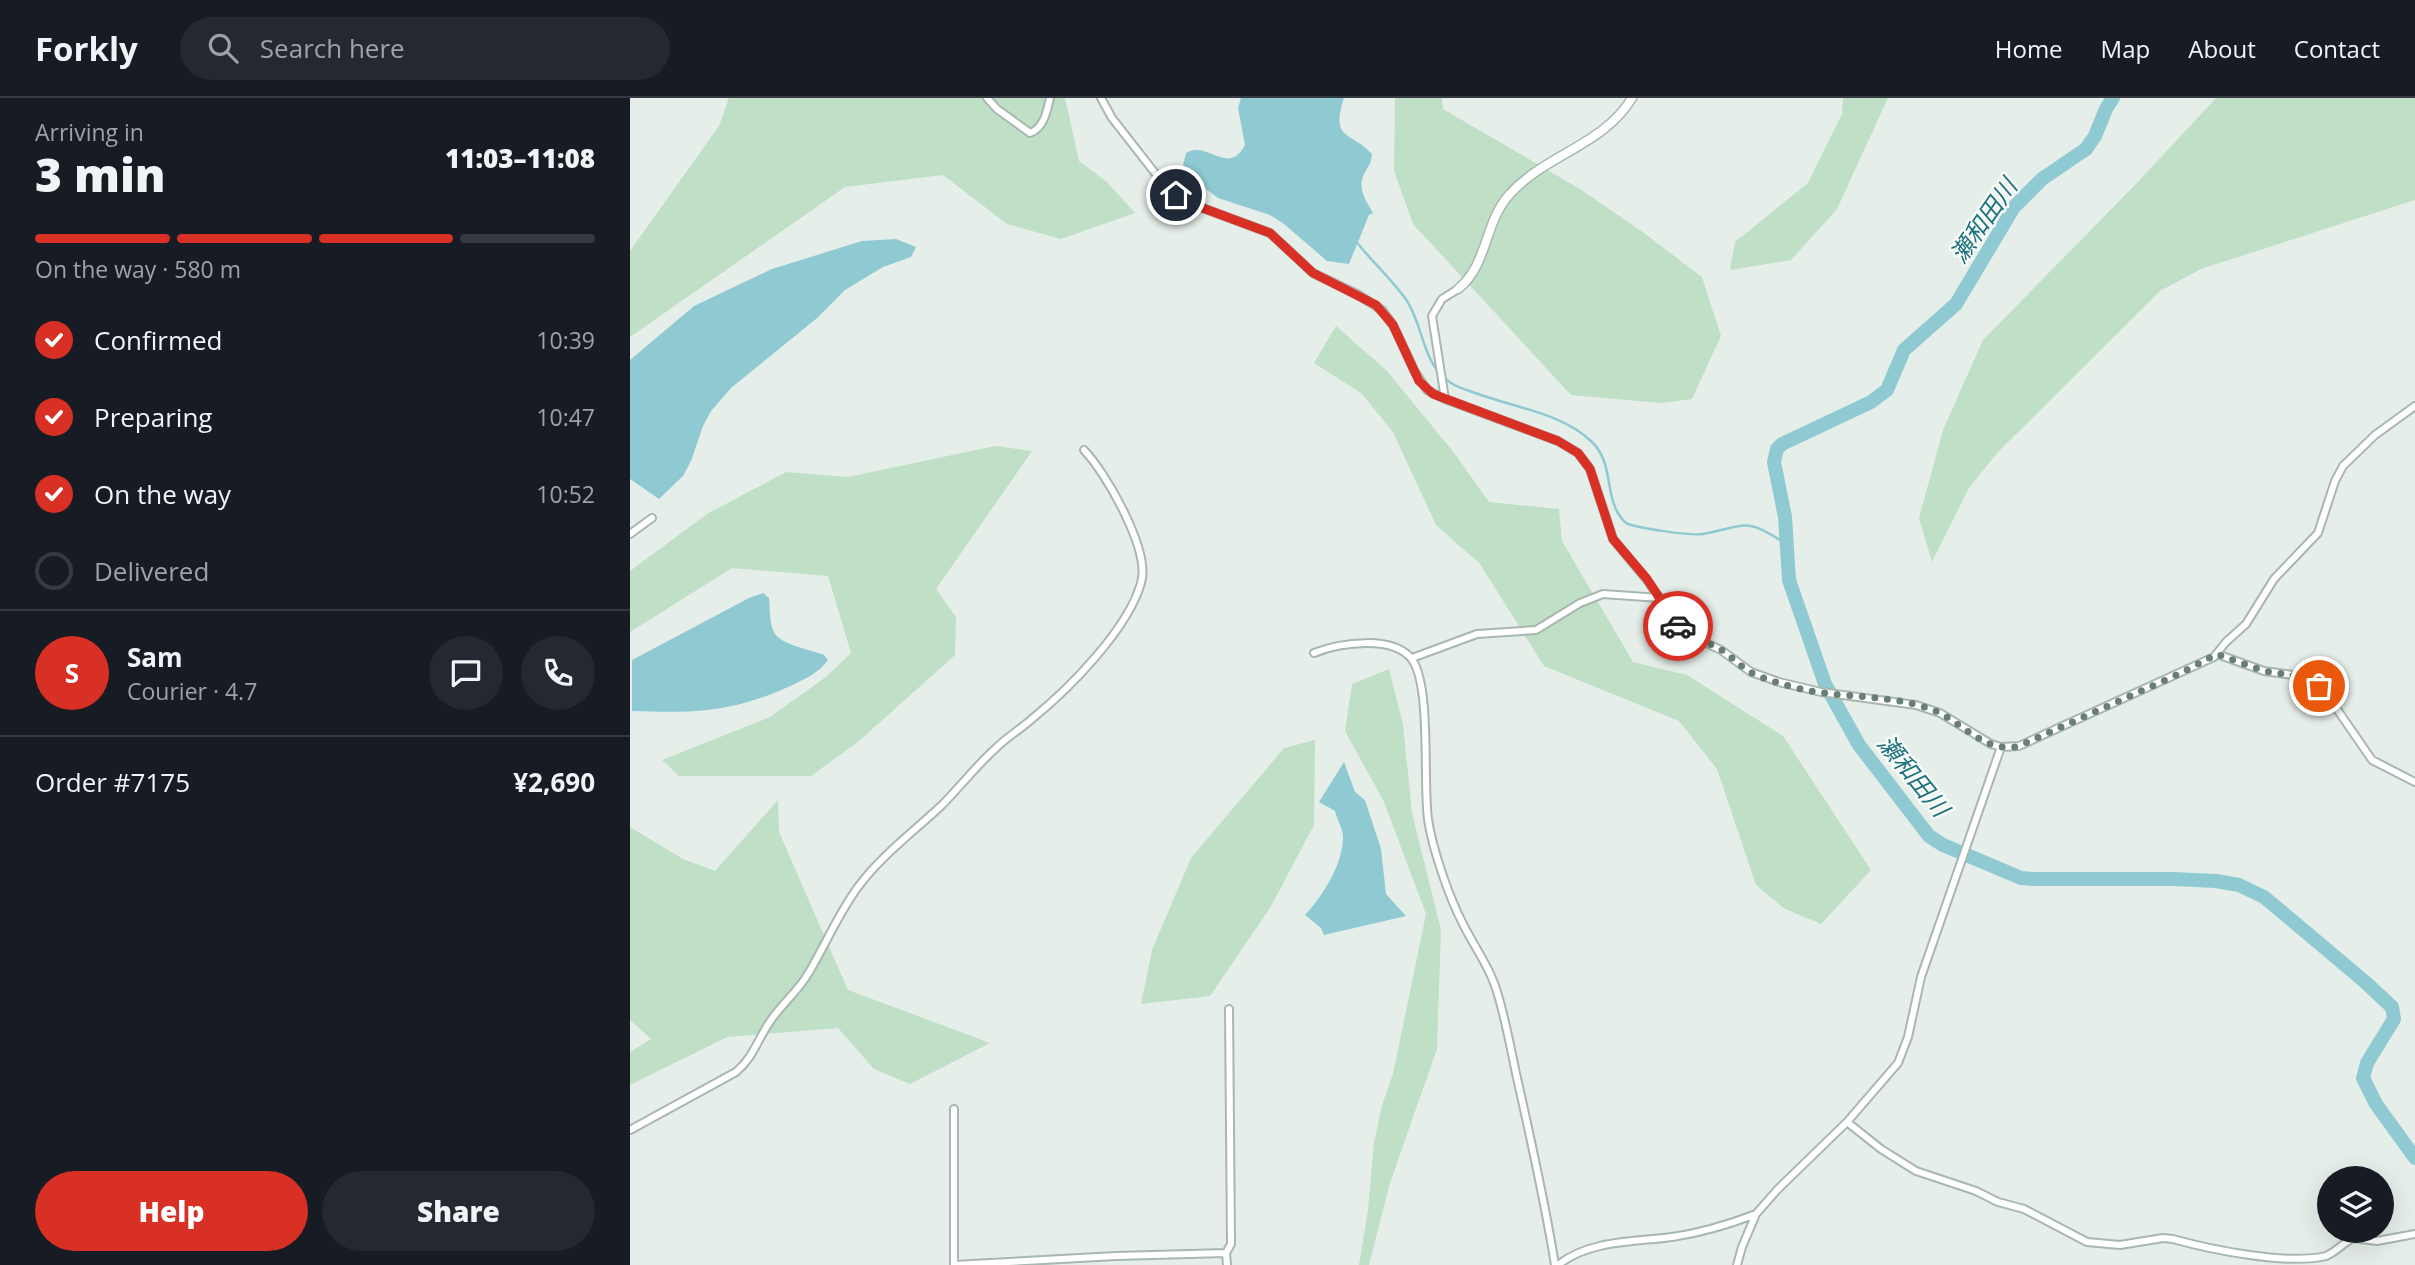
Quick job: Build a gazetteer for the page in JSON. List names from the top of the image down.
{
  "water": ["瀬和田川"],
  "page": {
    "header": "Forkly",
    "search": "Search here",
    "nav": [
      "Home",
      "Map",
      "About",
      "Contact"
    ],
    "heading": ["3 min", "Arriving in", "11:03–11:08"],
    "panel": [
      "Sam",
      "Courier · 4.7",
      "Order #7175",
      "¥2,690"
    ],
    "bar": "On the way · 580 m",
    "list": [
      ["Confirmed", "10:39"],
      ["Preparing", "10:47"],
      ["On the way", "10:52"],
      "Delivered"
    ],
    "round": "S",
    "buttons": ["Help", "Share"]
  }
}
